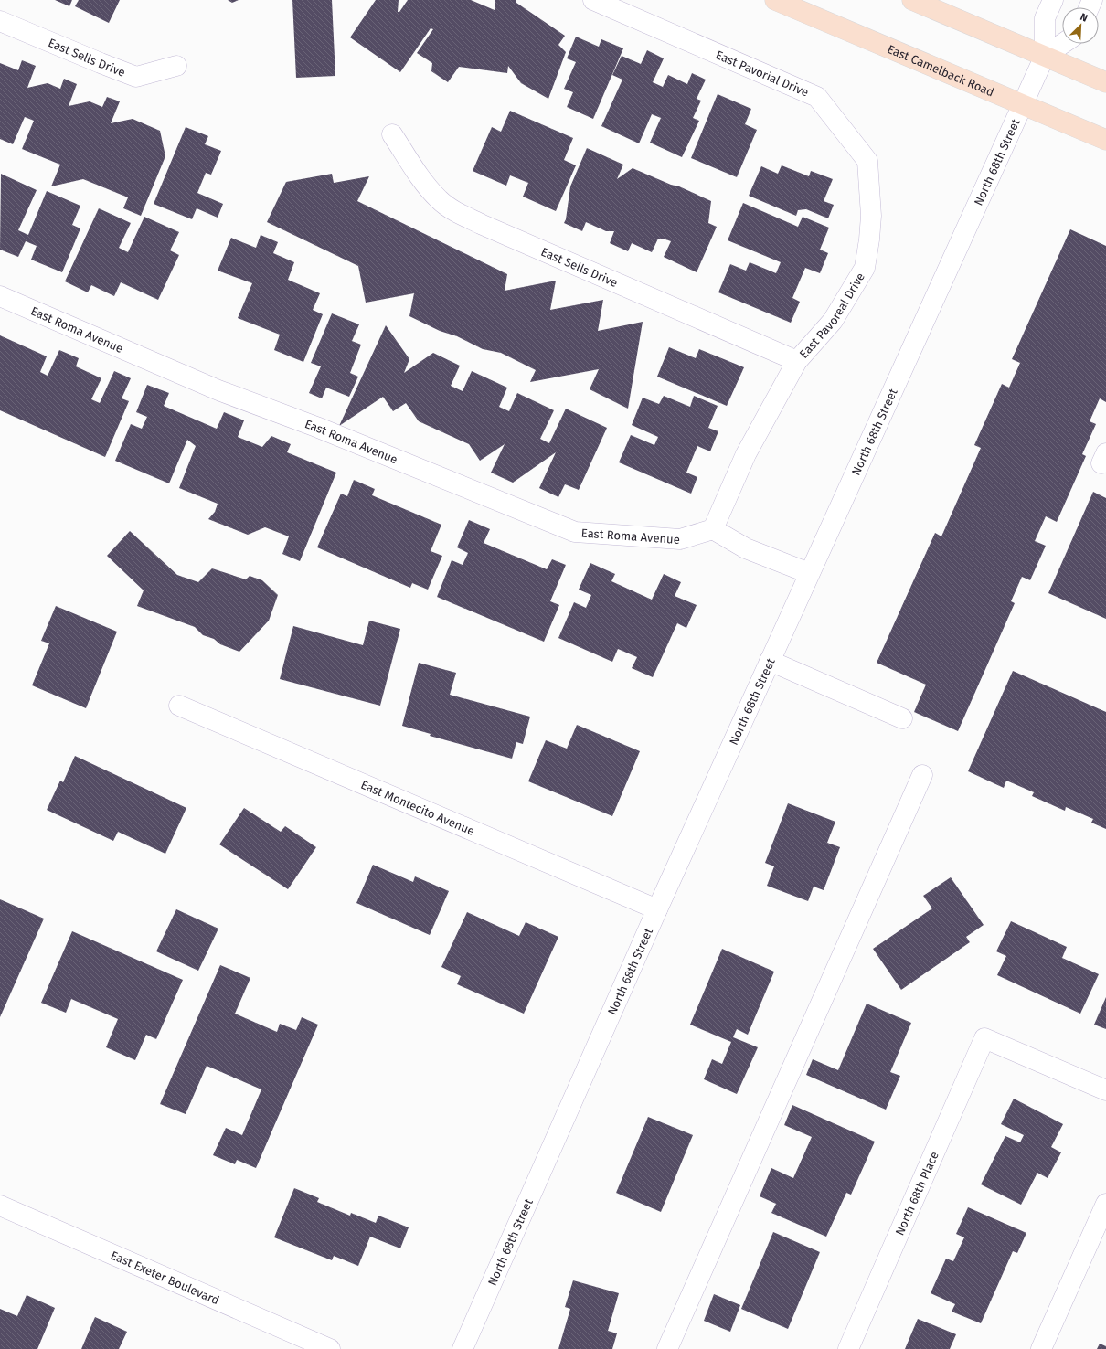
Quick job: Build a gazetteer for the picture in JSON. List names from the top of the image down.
{
  "streets": {
    "main road": ["East Camelback Road"],
    "street": [
      "East Sells Drive",
      "East Pavorial Drive",
      "North 68th Street",
      "East Pavoreal Drive",
      "East Roma Avenue",
      "East Montecito Avenue",
      "North 68th Place",
      "East Exeter Boulevard"
    ]
  },
  "crossings": [
    ["East Sells Drive", "East Pavoreal Drive"],
    ["East Camelback Road", "North 68th Street"],
    ["East Pavorial Drive", "East Pavoreal Drive"],
    ["North 68th Street", "East Montecito Avenue"]
  ],
  "north": "top right"
}
